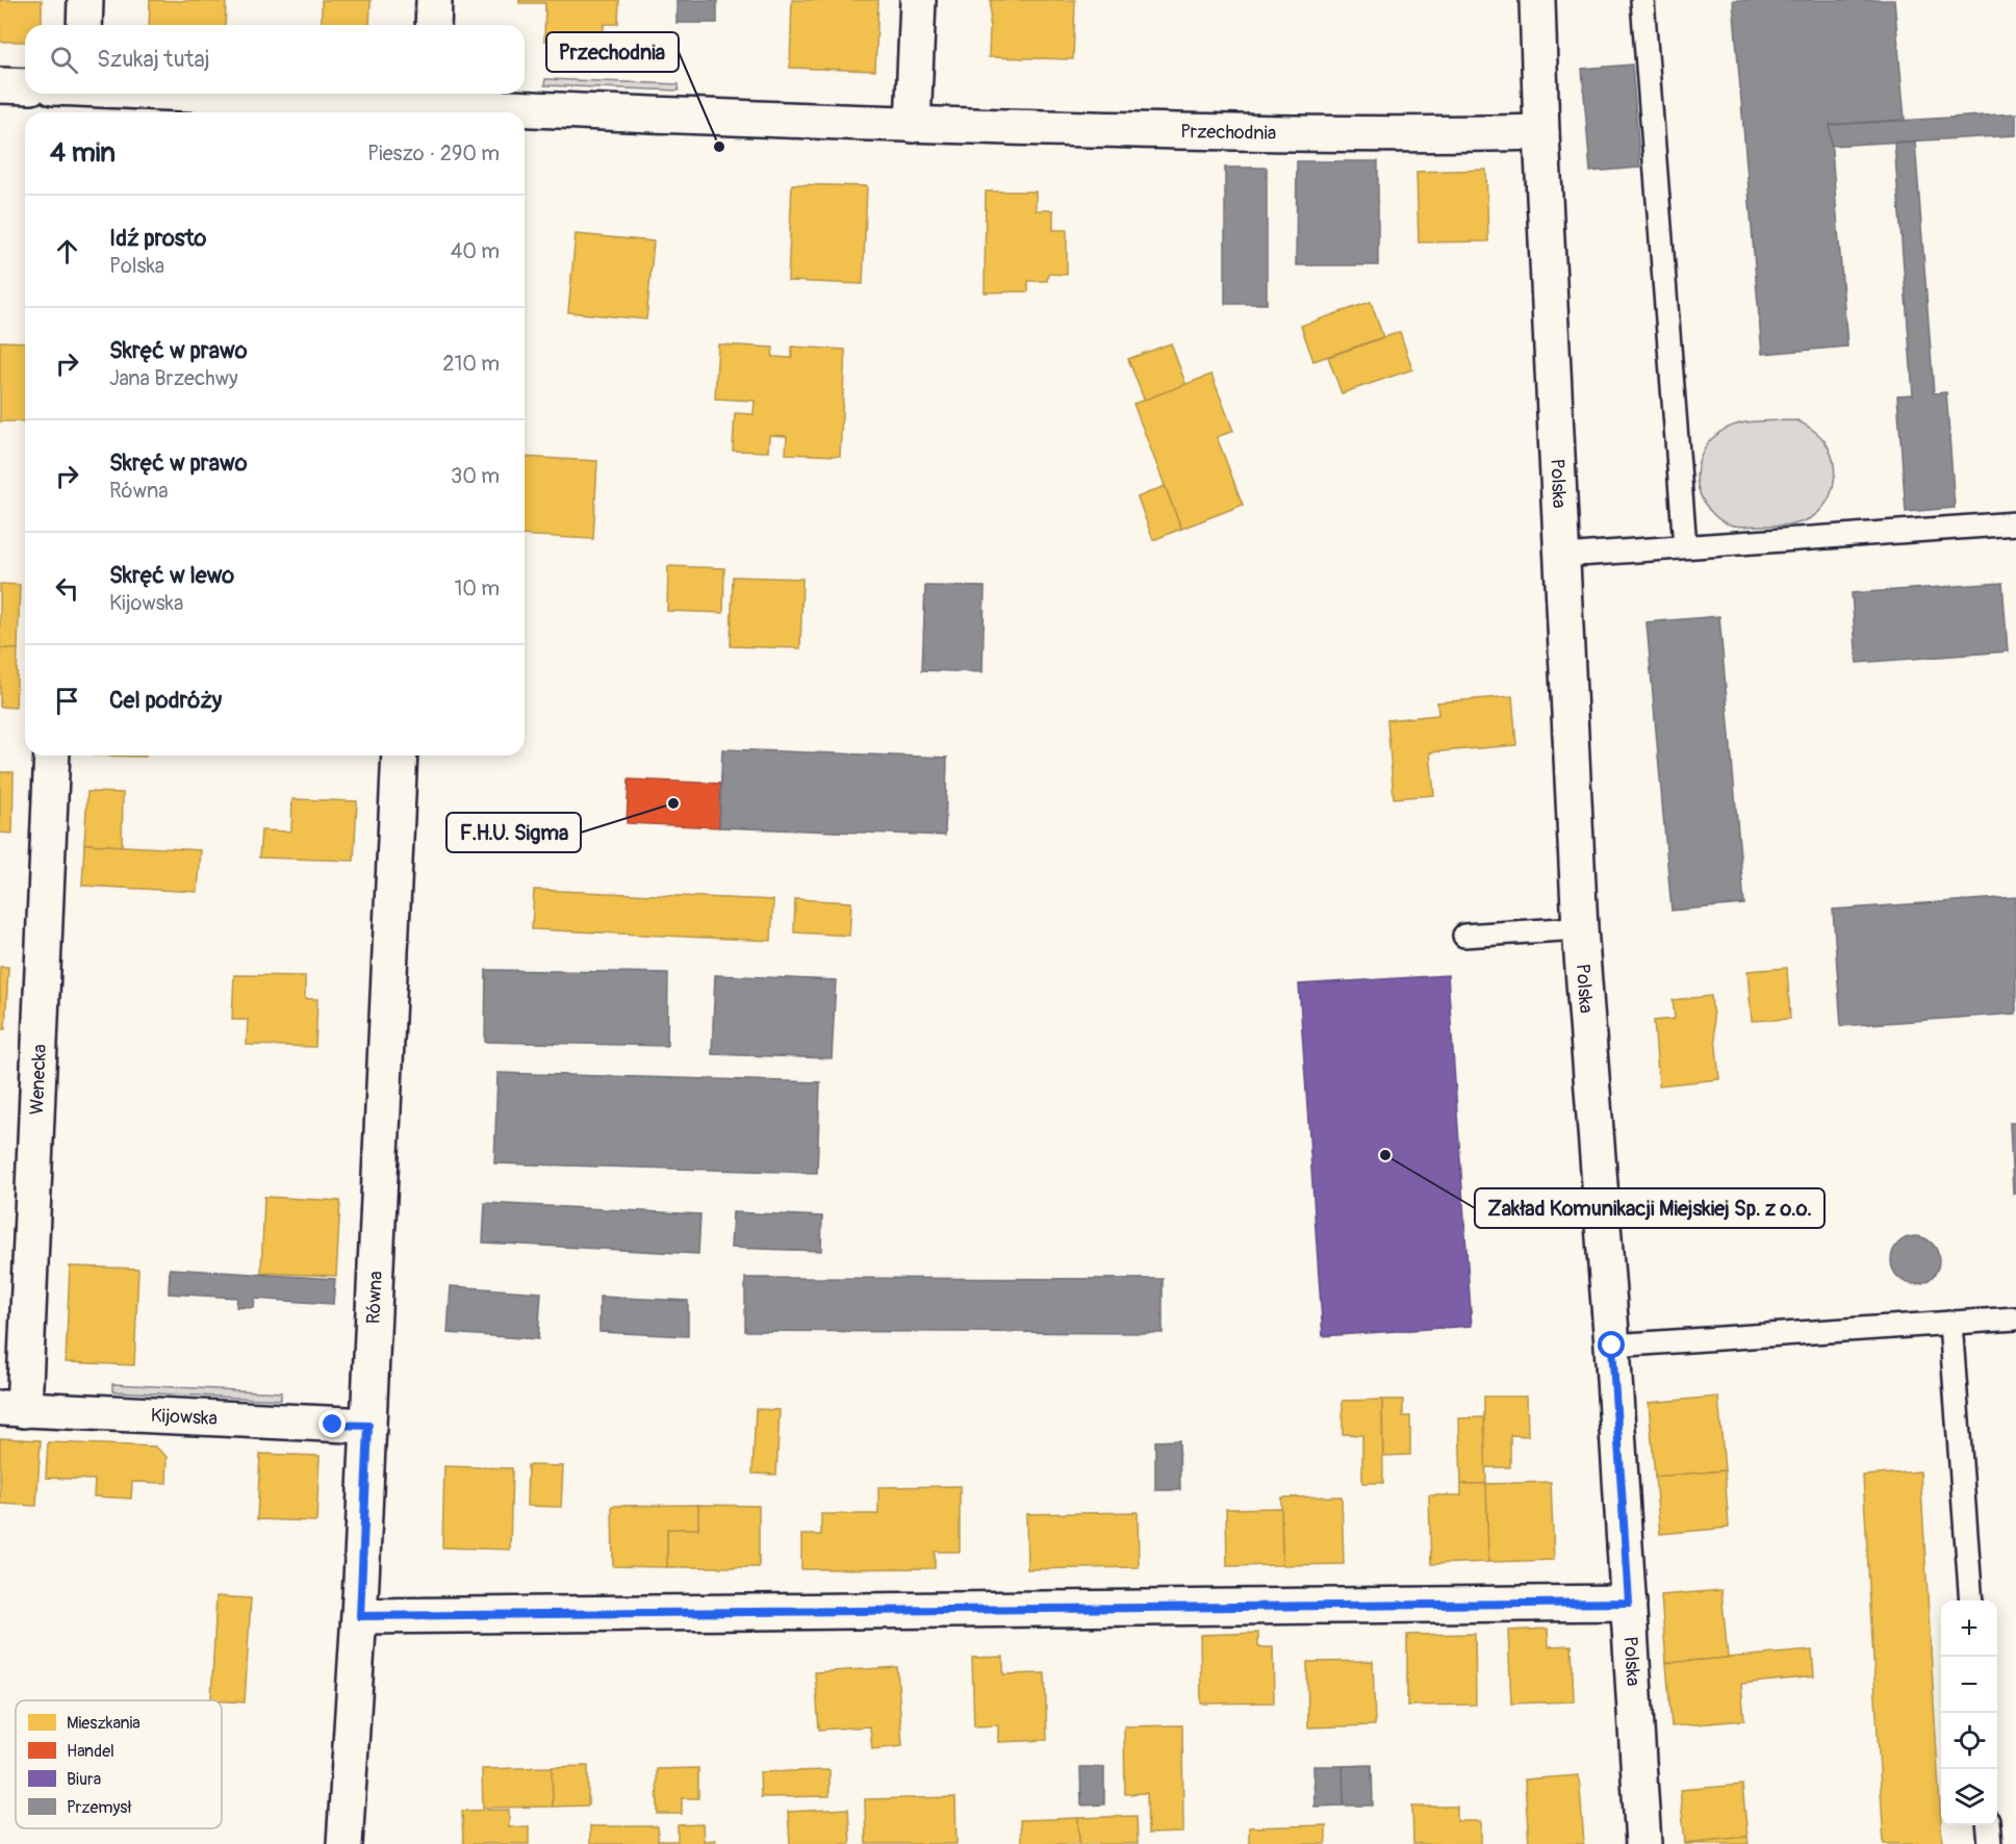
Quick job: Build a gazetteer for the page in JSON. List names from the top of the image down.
{
  "streets": {
    "street": [
      "Przechodnia",
      "Polska",
      "Wenecka",
      "Równa",
      "Kijowska"
    ]
  },
  "crossings": [
    ["Przechodnia", "Polska"],
    ["Wenecka", "Kijowska"],
    ["Równa", "Kijowska"]
  ],
  "places": ["Przechodnia", "F.H.U. Sigma", "Zakład Komunikacji Miejskiej Sp. z o.o."],
  "legend": [
    "Mieszkania",
    "Handel",
    "Biura",
    "Przemysł"
  ],
  "page": {
    "search": "Szukaj tutaj",
    "heading": ["4 min", "Pieszo · 290 m"],
    "list": [
      ["Idź prosto", "Polska", "40 m"],
      ["Skręć w prawo", "Jana Brzechwy", "210 m"],
      ["Skręć w prawo", "Równa", "30 m"],
      ["Skręć w lewo", "Kijowska", "10 m"],
      "Cel podróży"
    ],
    "map_buttons": ["+", "−"]
  }
}
